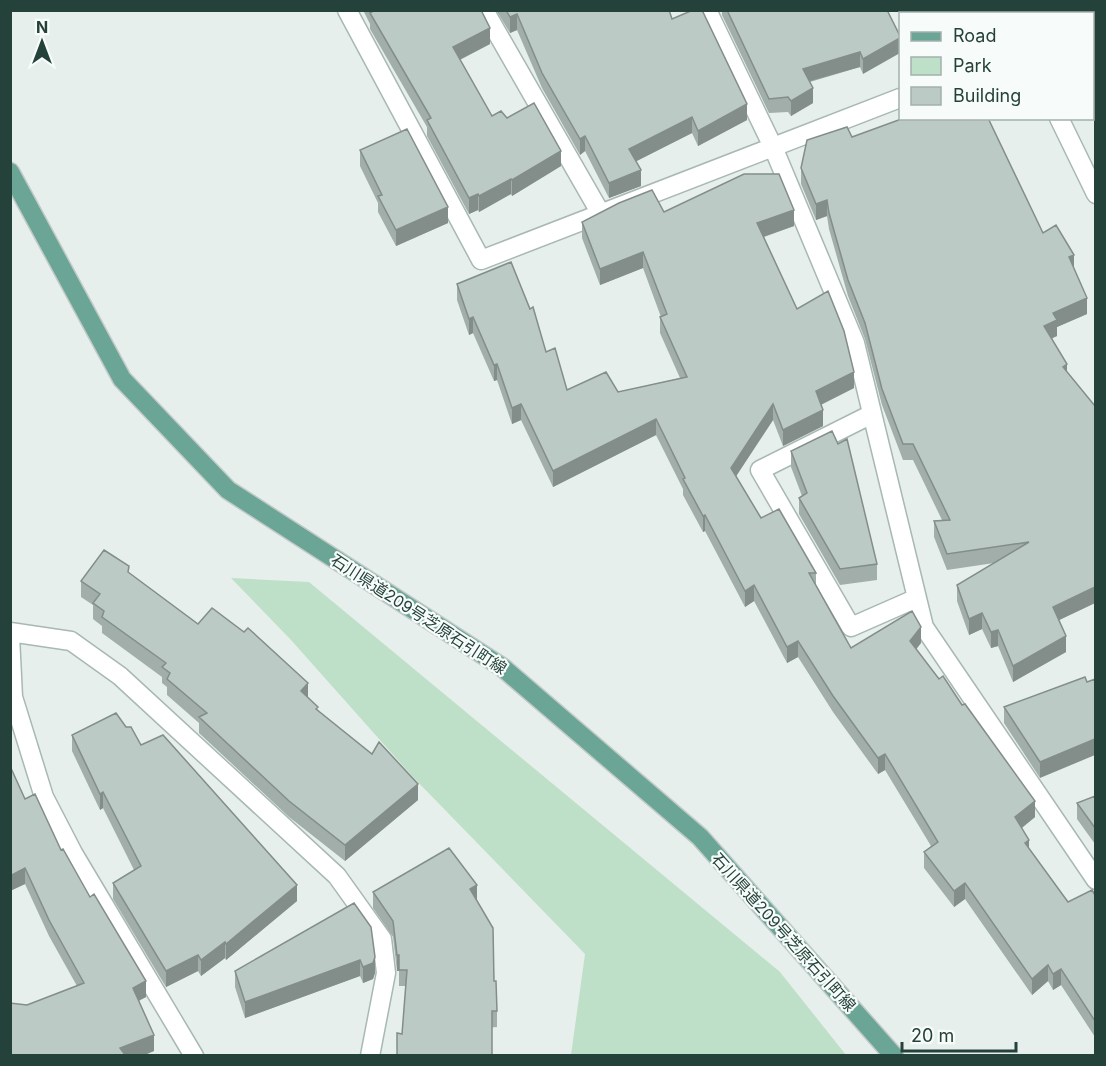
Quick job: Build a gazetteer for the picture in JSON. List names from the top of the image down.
{
  "streets": {
    "main road": ["石川県道209号芝原石引町線"]
  },
  "legend": ["Road", "Park", "Building"],
  "scale_bar": "20 m",
  "north": "top"
}
